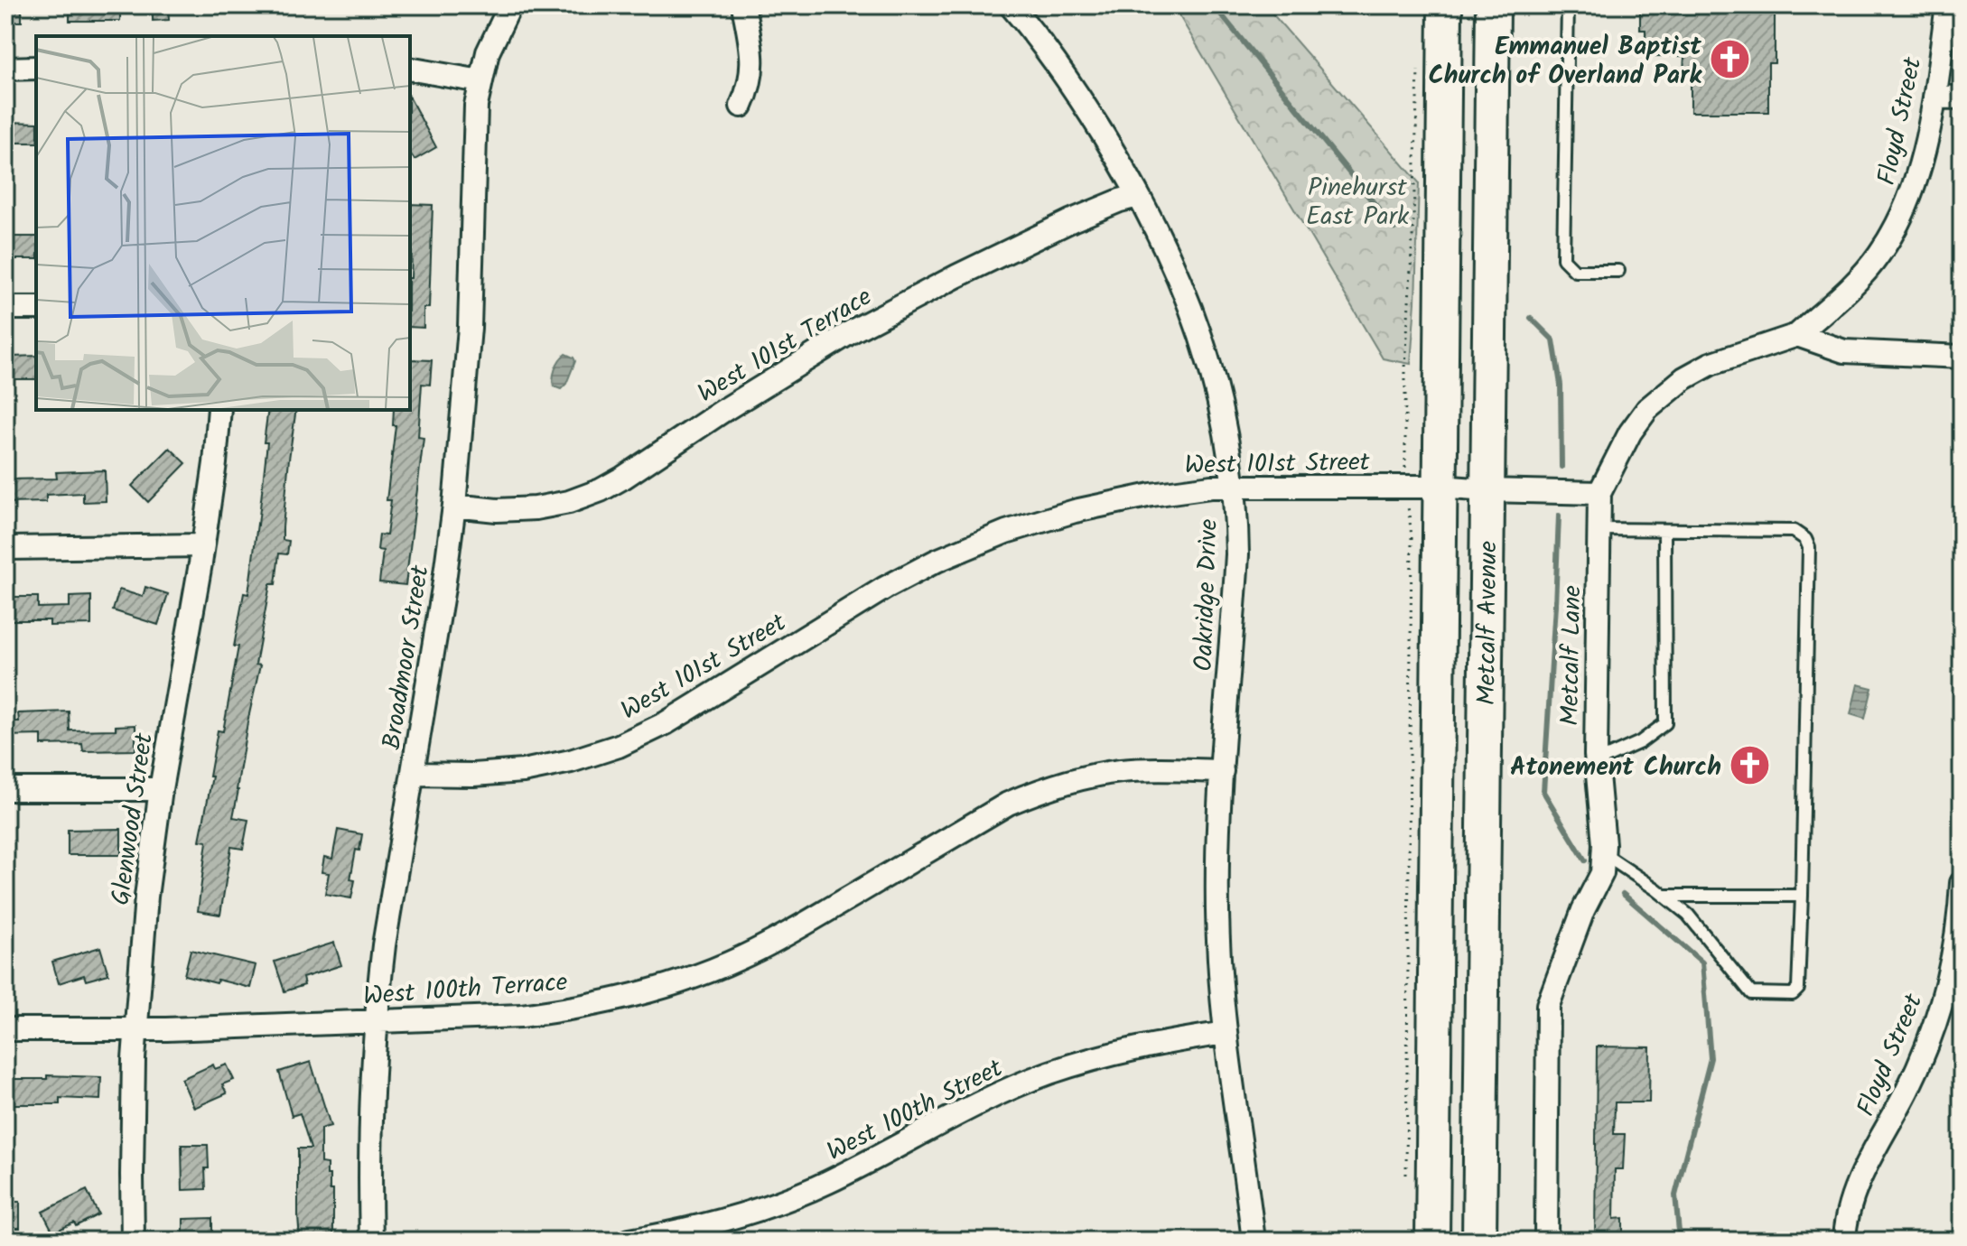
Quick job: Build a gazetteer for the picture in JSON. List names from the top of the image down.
{
  "streets": {
    "main road": ["Metcalf Avenue"],
    "street": [
      "Floyd Street",
      "West 101st Terrace",
      "West 101st Street",
      "Oakridge Drive",
      "Metcalf Lane",
      "Broadmoor Street",
      "Glenwood Street",
      "West 100th Terrace",
      "West 100th Street"
    ]
  },
  "crossings": [
    ["West 101st Terrace", "Oakridge Drive"],
    ["West 101st Terrace", "Broadmoor Street"],
    ["West 101st Street", "Oakridge Drive"],
    ["West 101st Street", "Metcalf Avenue"],
    ["West 101st Street", "Metcalf Lane"],
    ["West 101st Street", "Broadmoor Street"],
    ["Oakridge Drive", "West 100th Terrace"],
    ["Oakridge Drive", "West 100th Street"],
    ["Broadmoor Street", "West 100th Terrace"],
    ["Glenwood Street", "West 100th Terrace"]
  ],
  "parks": ["Pinehurst East Park"],
  "places": {
    "church": ["Emmanuel Baptist Church of Overland Park", "Atonement Church"]
  }
}
